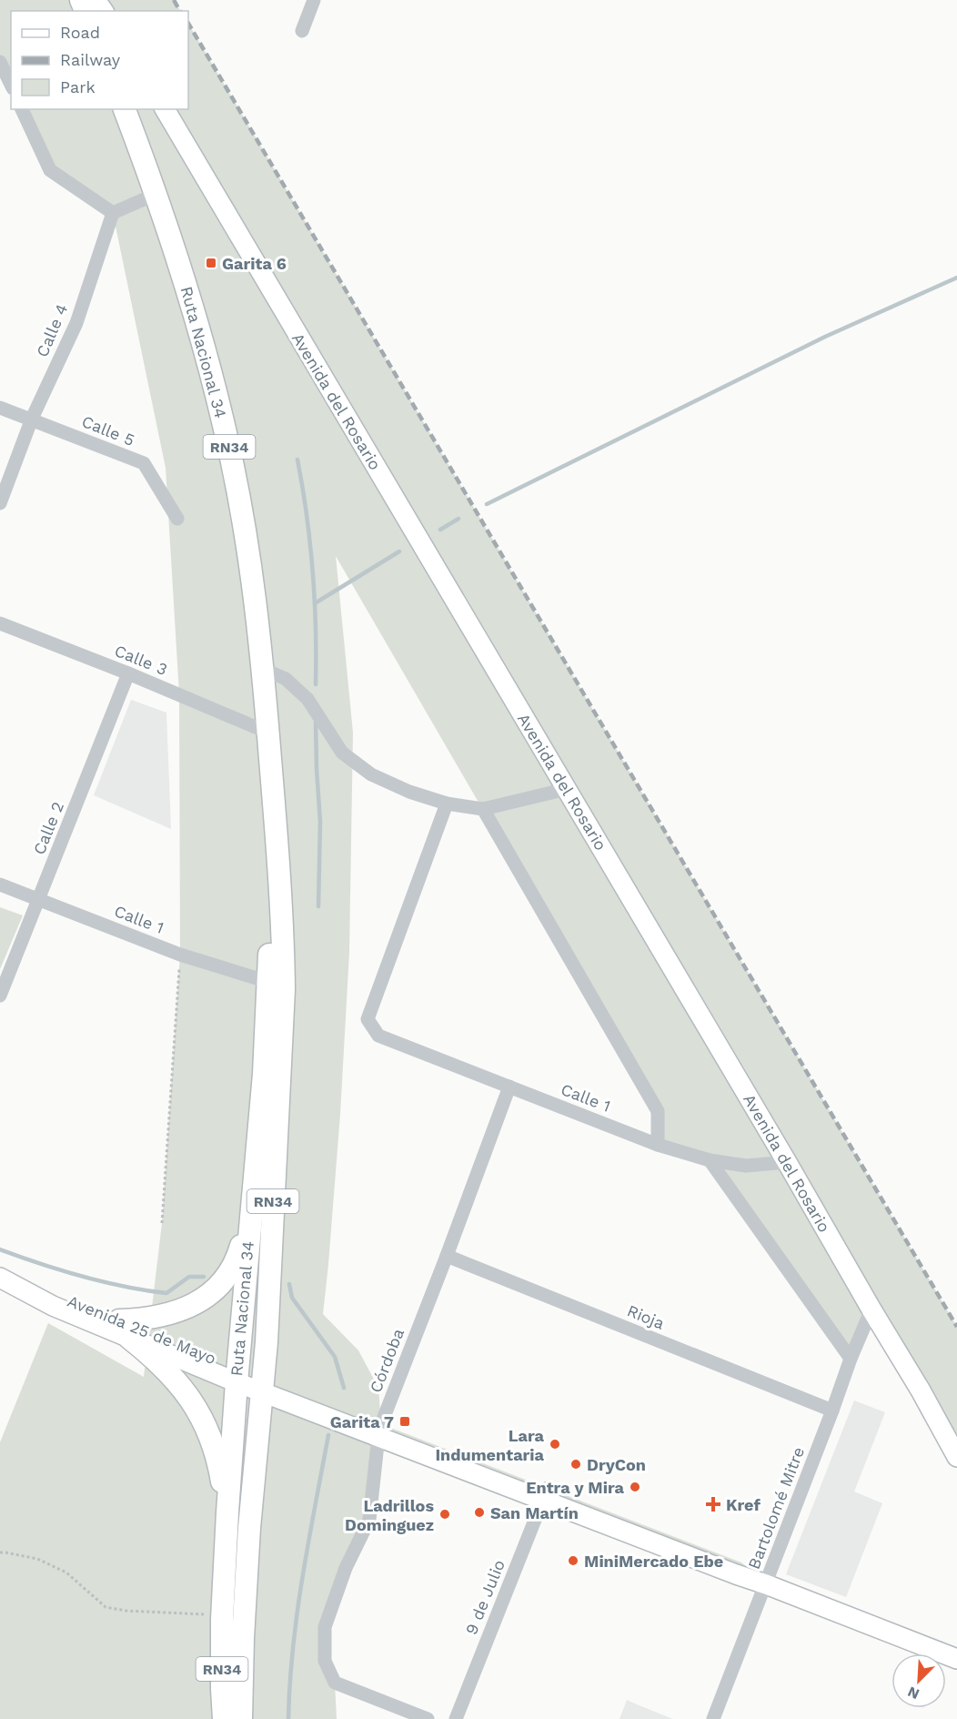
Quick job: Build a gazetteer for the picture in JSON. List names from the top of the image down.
{
  "streets": {
    "highway": ["Ruta Nacional 34", "RN34"],
    "main road": ["Avenida del Rosario", "Avenida 25 de Mayo"],
    "street": [
      "Calle 4",
      "Calle 5",
      "Calle 3",
      "Calle 2",
      "Calle 1",
      "Rioja",
      "Córdoba",
      "Bartolomé Mitre",
      "9 de Julio"
    ]
  },
  "crossings": [
    ["Calle 4", "Calle 5"],
    ["Ruta Nacional 34", "RN34"],
    ["Ruta Nacional 34", "Calle 3"],
    ["Ruta Nacional 34", "Calle 1"],
    ["Ruta Nacional 34", "Avenida 25 de Mayo"],
    ["Avenida del Rosario", "Calle 1"],
    ["Avenida del Rosario", "Bartolomé Mitre"],
    ["RN34", "Avenida 25 de Mayo"],
    ["Calle 3", "Calle 2"],
    ["Calle 2", "Calle 1"],
    ["Calle 1", "Córdoba"],
    ["Rioja", "Córdoba"],
    ["Rioja", "Bartolomé Mitre"],
    ["Avenida 25 de Mayo", "Córdoba"],
    ["Avenida 25 de Mayo", "Bartolomé Mitre"],
    ["Avenida 25 de Mayo", "9 de Julio"]
  ],
  "places": {
    "transit": ["Garita 6", "Garita 7"],
    "other": [
      "Lara Indumentaria",
      "DryCon",
      "Entra y Mira",
      "San Martín",
      "Ladrillos Dominguez",
      "MiniMercado Ebe"
    ],
    "health": ["Kref"]
  },
  "legend": ["Road", "Railway", "Park"],
  "north": "bottom left"
}
